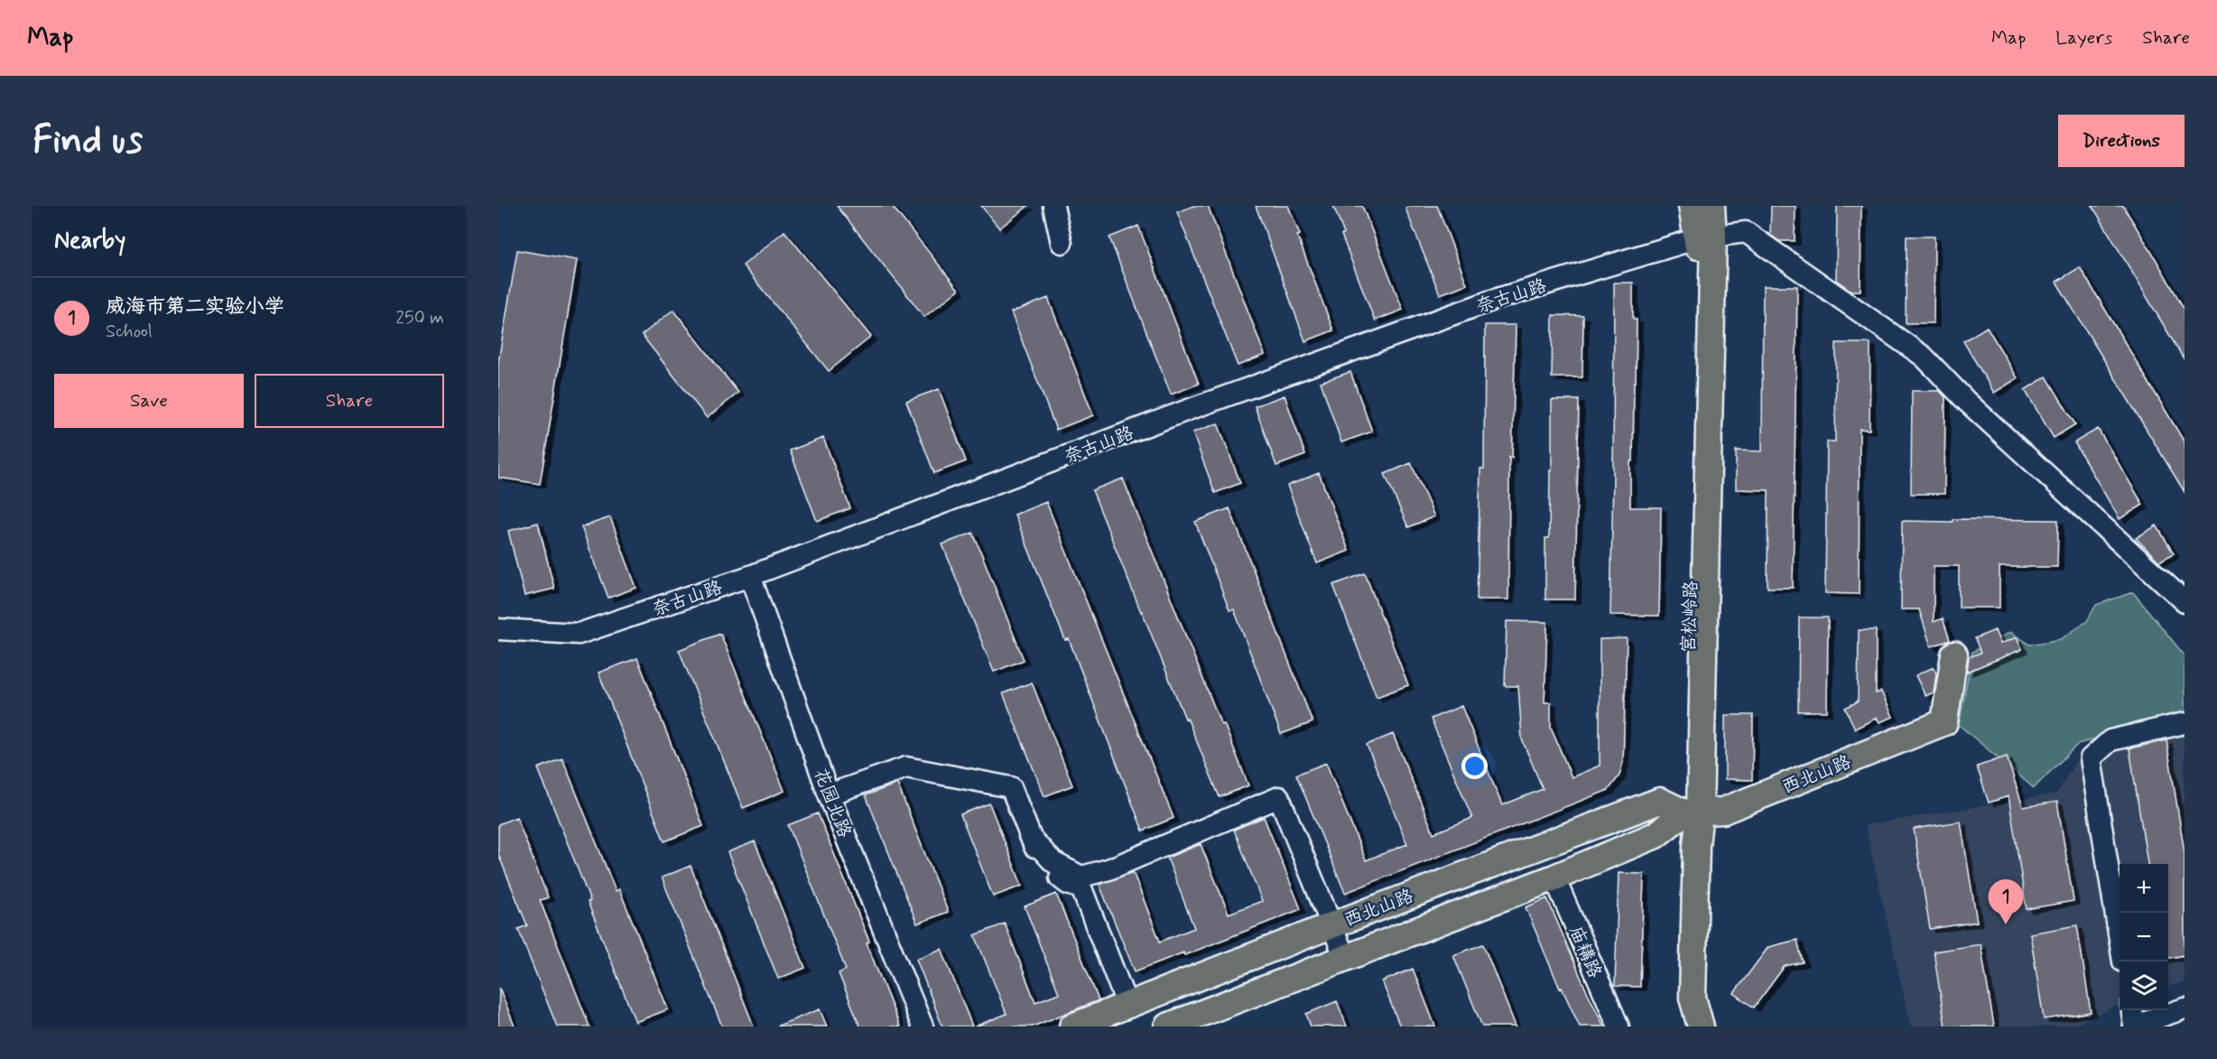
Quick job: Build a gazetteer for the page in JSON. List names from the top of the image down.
{
  "streets": {
    "main road": ["西北山路"],
    "street": ["奈古山路", "花园北路", "庙耩路"]
  },
  "crossings": [
    ["奈古山路", "花园北路"],
    ["西北山路", "庙耩路"]
  ],
  "page": {
    "header": "Map",
    "nav": ["Map", "Layers", "Share"],
    "buttons": [
      "Directions",
      ["Save", "Share"]
    ],
    "title": "Find us",
    "heading": "Nearby",
    "list": [
      {
        "mark": "1",
        "name": "威海市第二实验小学",
        "note": "School",
        "value": "250 m"
      }
    ],
    "map_buttons": ["+", "−"],
    "pins": "1"
  }
}
